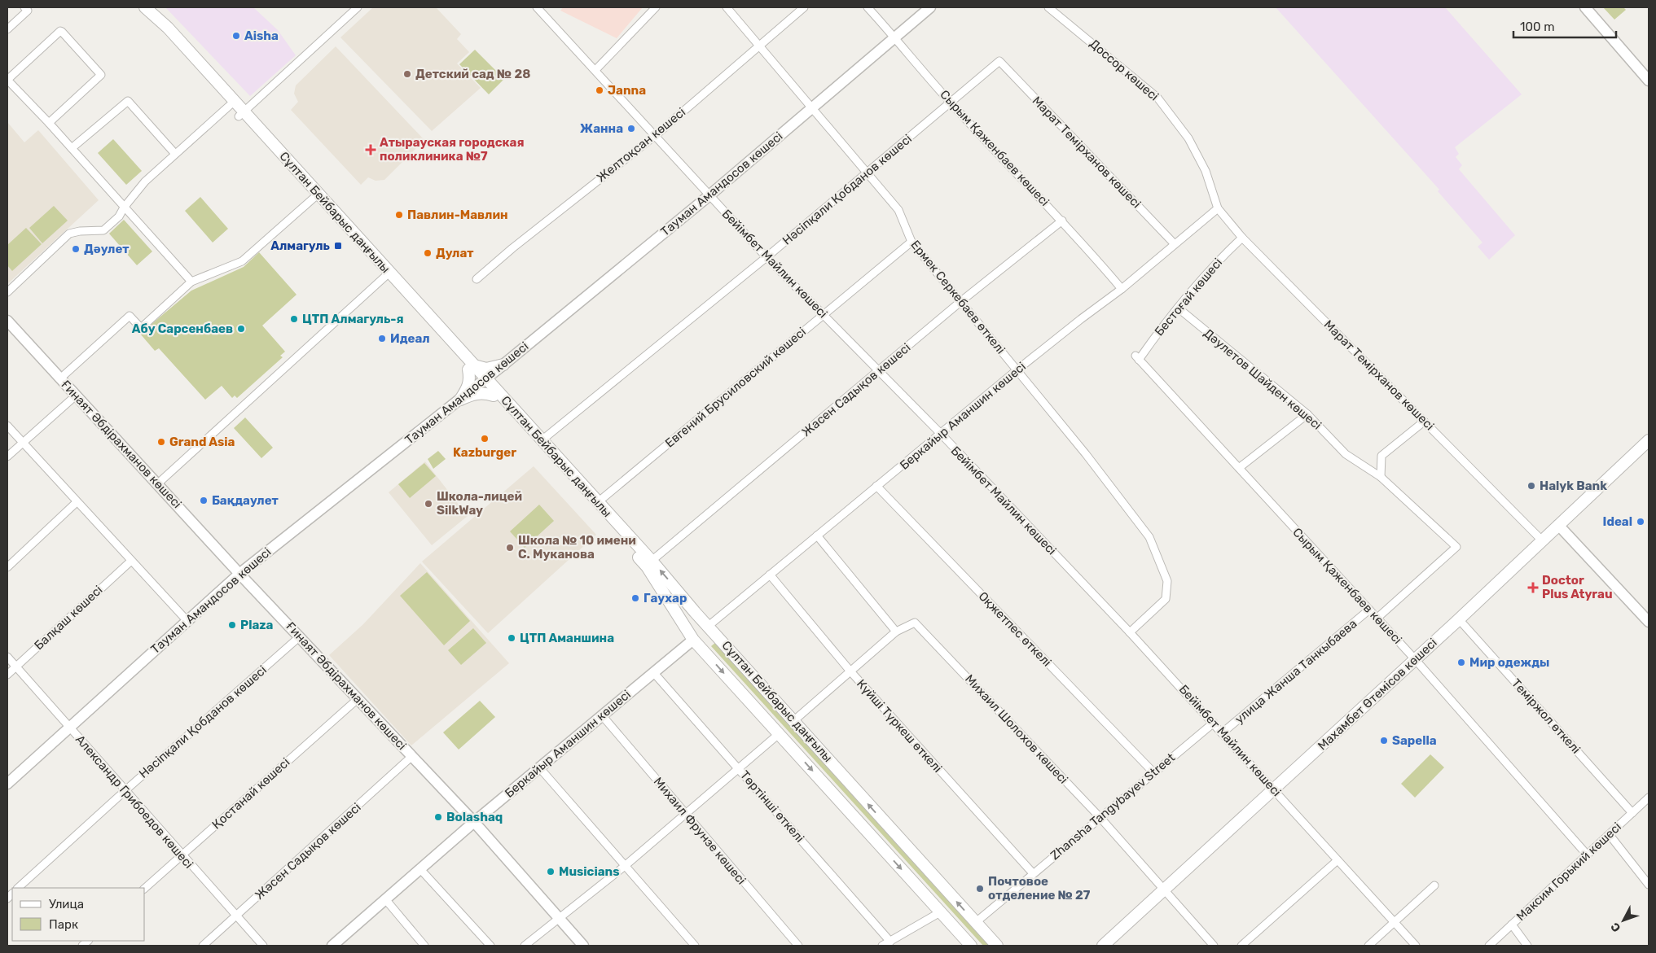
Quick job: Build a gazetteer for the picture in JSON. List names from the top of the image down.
{
  "streets": {
    "main road": ["Сұлтан Бейбарыс даңғылы", "Махамбет Өтемісов көшесі"],
    "street": [
      "Доссор көшесі",
      "Желтоқсан көшесі",
      "Сырым Қаженбаев көшесі",
      "Марат Темірханов көшесі",
      "Тауман Амандосов көшесі",
      "Нәсіпқали Қобданов көшесі",
      "Бейімбет Майлин көшесі",
      "Ермек Серкебаев өткелі",
      "Бестоғай көшесі",
      "Дәулетов Шайден көшесі",
      "Евгений Брусиловский көшесі",
      "Жасен Садықов көшесі",
      "Беркайыр Аманшин көшесі",
      "Ғинаят Әбдірахманов көшесі",
      "Балқаш көшесі",
      "Оқжетпес өткелі",
      "улица Жанша Танкыбаева",
      "Теміржол өткелі",
      "Күйші Түркеш өткелі",
      "Михаил Шолохов көшесі",
      "Қостанай көшесі",
      "Александр Грибоедов көшесі",
      "Төртінші өткелі",
      "Zhansha Tangybayev Street",
      "Михаил Фрунзе көшесі",
      "Жәсен Садықов көшесі",
      "Максим Горький көшесі"
    ]
  },
  "crossings": [
    ["Доссор көшесі", "Марат Темірханов көшесі"],
    ["Доссор көшесі", "Беркайыр Аманшин көшесі"],
    ["Желтоқсан көшесі", "Бейімбет Майлин көшесі"],
    ["Желтоқсан көшесі", "Ермек Серкебаев өткелі"],
    ["Сырым Қаженбаев көшесі", "Тауман Амандосов көшесі"],
    ["Сырым Қаженбаев көшесі", "Нәсіпқали Қобданов көшесі"],
    ["Сырым Қаженбаев көшесі", "Бестоғай көшесі"],
    ["Сырым Қаженбаев көшесі", "Дәулетов Шайден көшесі"],
    ["Сырым Қаженбаев көшесі", "Жасен Садықов көшесі"],
    ["Сырым Қаженбаев көшесі", "Беркайыр Аманшин көшесі"],
    ["Сырым Қаженбаев көшесі", "улица Жанша Танкыбаева"],
    ["Сырым Қаженбаев көшесі", "Махамбет Өтемісов көшесі"],
    ["Сырым Қаженбаев көшесі", "Максим Горький көшесі"],
    ["Марат Темірханов көшесі", "Нәсіпқали Қобданов көшесі"],
    ["Марат Темірханов көшесі", "Бестоғай көшесі"],
    ["Марат Темірханов көшесі", "Беркайыр Аманшин көшесі"],
    ["Марат Темірханов көшесі", "Махамбет Өтемісов көшесі"],
    ["Тауман Амандосов көшесі", "Сұлтан Бейбарыс даңғылы"],
    ["Тауман Амандосов көшесі", "Бейімбет Майлин көшесі"],
    ["Тауман Амандосов көшесі", "Ермек Серкебаев өткелі"],
    ["Тауман Амандосов көшесі", "Ғинаят Әбдірахманов көшесі"],
    ["Тауман Амандосов көшесі", "Александр Грибоедов көшесі"],
    ["Нәсіпқали Қобданов көшесі", "Сұлтан Бейбарыс даңғылы"],
    ["Нәсіпқали Қобданов көшесі", "Бейімбет Майлин көшесі"],
    ["Нәсіпқали Қобданов көшесі", "Ермек Серкебаев өткелі"],
    ["Нәсіпқали Қобданов көшесі", "Ғинаят Әбдірахманов көшесі"],
    ["Нәсіпқали Қобданов көшесі", "Александр Грибоедов көшесі"],
    ["Сұлтан Бейбарыс даңғылы", "Евгений Брусиловский көшесі"],
    ["Сұлтан Бейбарыс даңғылы", "Жасен Садықов көшесі"],
    ["Сұлтан Бейбарыс даңғылы", "Беркайыр Аманшин көшесі"],
    ["Сұлтан Бейбарыс даңғылы", "Zhansha Tangybayev Street"],
    ["Бейімбет Майлин көшесі", "Ермек Серкебаев өткелі"],
    ["Бейімбет Майлин көшесі", "Евгений Брусиловский көшесі"],
    ["Бейімбет Майлин көшесі", "Жасен Садықов көшесі"],
    ["Бейімбет Майлин көшесі", "Беркайыр Аманшин көшесі"],
    ["Бейімбет Майлин көшесі", "улица Жанша Танкыбаева"],
    ["Бейімбет Майлин көшесі", "Махамбет Өтемісов көшесі"],
    ["Бейімбет Майлин көшесі", "Zhansha Tangybayev Street"],
    ["Ермек Серкебаев өткелі", "Евгений Брусиловский көшесі"],
    ["Ермек Серкебаев өткелі", "Жасен Садықов көшесі"],
    ["Ермек Серкебаев өткелі", "Беркайыр Аманшин көшесі"],
    ["Бестоғай көшесі", "Дәулетов Шайден көшесі"],
    ["Беркайыр Аманшин көшесі", "Ғинаят Әбдірахманов көшесі"],
    ["Беркайыр Аманшин көшесі", "Оқжетпес өткелі"],
    ["Беркайыр Аманшин көшесі", "Күйші Түркеш өткелі"],
    ["Беркайыр Аманшин көшесі", "Төртінші өткелі"],
    ["Беркайыр Аманшин көшесі", "Михаил Фрунзе көшесі"],
    ["Ғинаят Әбдірахманов көшесі", "Қостанай көшесі"],
    ["Ғинаят Әбдірахманов көшесі", "Жәсен Садықов көшесі"],
    ["Балқаш көшесі", "Александр Грибоедов көшесі"],
    ["Оқжетпес өткелі", "Zhansha Tangybayev Street"],
    ["Махамбет Өтемісов көшесі", "Теміржол өткелі"],
    ["Махамбет Өтемісов көшесі", "Михаил Шолохов көшесі"],
    ["Теміржол өткелі", "Максим Горький көшесі"],
    ["Күйші Түркеш өткелі", "Zhansha Tangybayev Street"],
    ["Михаил Шолохов көшесі", "Zhansha Tangybayev Street"],
    ["Қостанай көшесі", "Александр Грибоедов көшесі"],
    ["Александр Грибоедов көшесі", "Жәсен Садықов көшесі"]
  ],
  "places": {
    "other": [
      "Aisha",
      "Детский сад № 28",
      "Janna",
      "Жанна",
      "Павлин-Мавлин",
      "Дәулет",
      "Дулат",
      "ЦТП Алмагуль-я",
      "Абу Сарсенбаев",
      "Идеал",
      "Kazburger",
      "Grand Asia",
      "Halyk Bank",
      "Бақдаулет",
      "Школа-лицей SilkWay",
      "Ideal",
      "Школа № 10 имени С. Муканова",
      "Гаухар",
      "Plaza",
      "ЦТП Аманшина",
      "Мир одежды",
      "Sapella",
      "Bolashaq",
      "Musicians",
      "Почтовое отделение № 27"
    ],
    "health": ["Атырауская городская поликлиника №7", "Doctor Plus Atyrau"],
    "transit": ["Алмагуль"]
  },
  "legend": ["Улица", "Парк"],
  "scale_bar": "100 m",
  "north": "bottom left"
}
